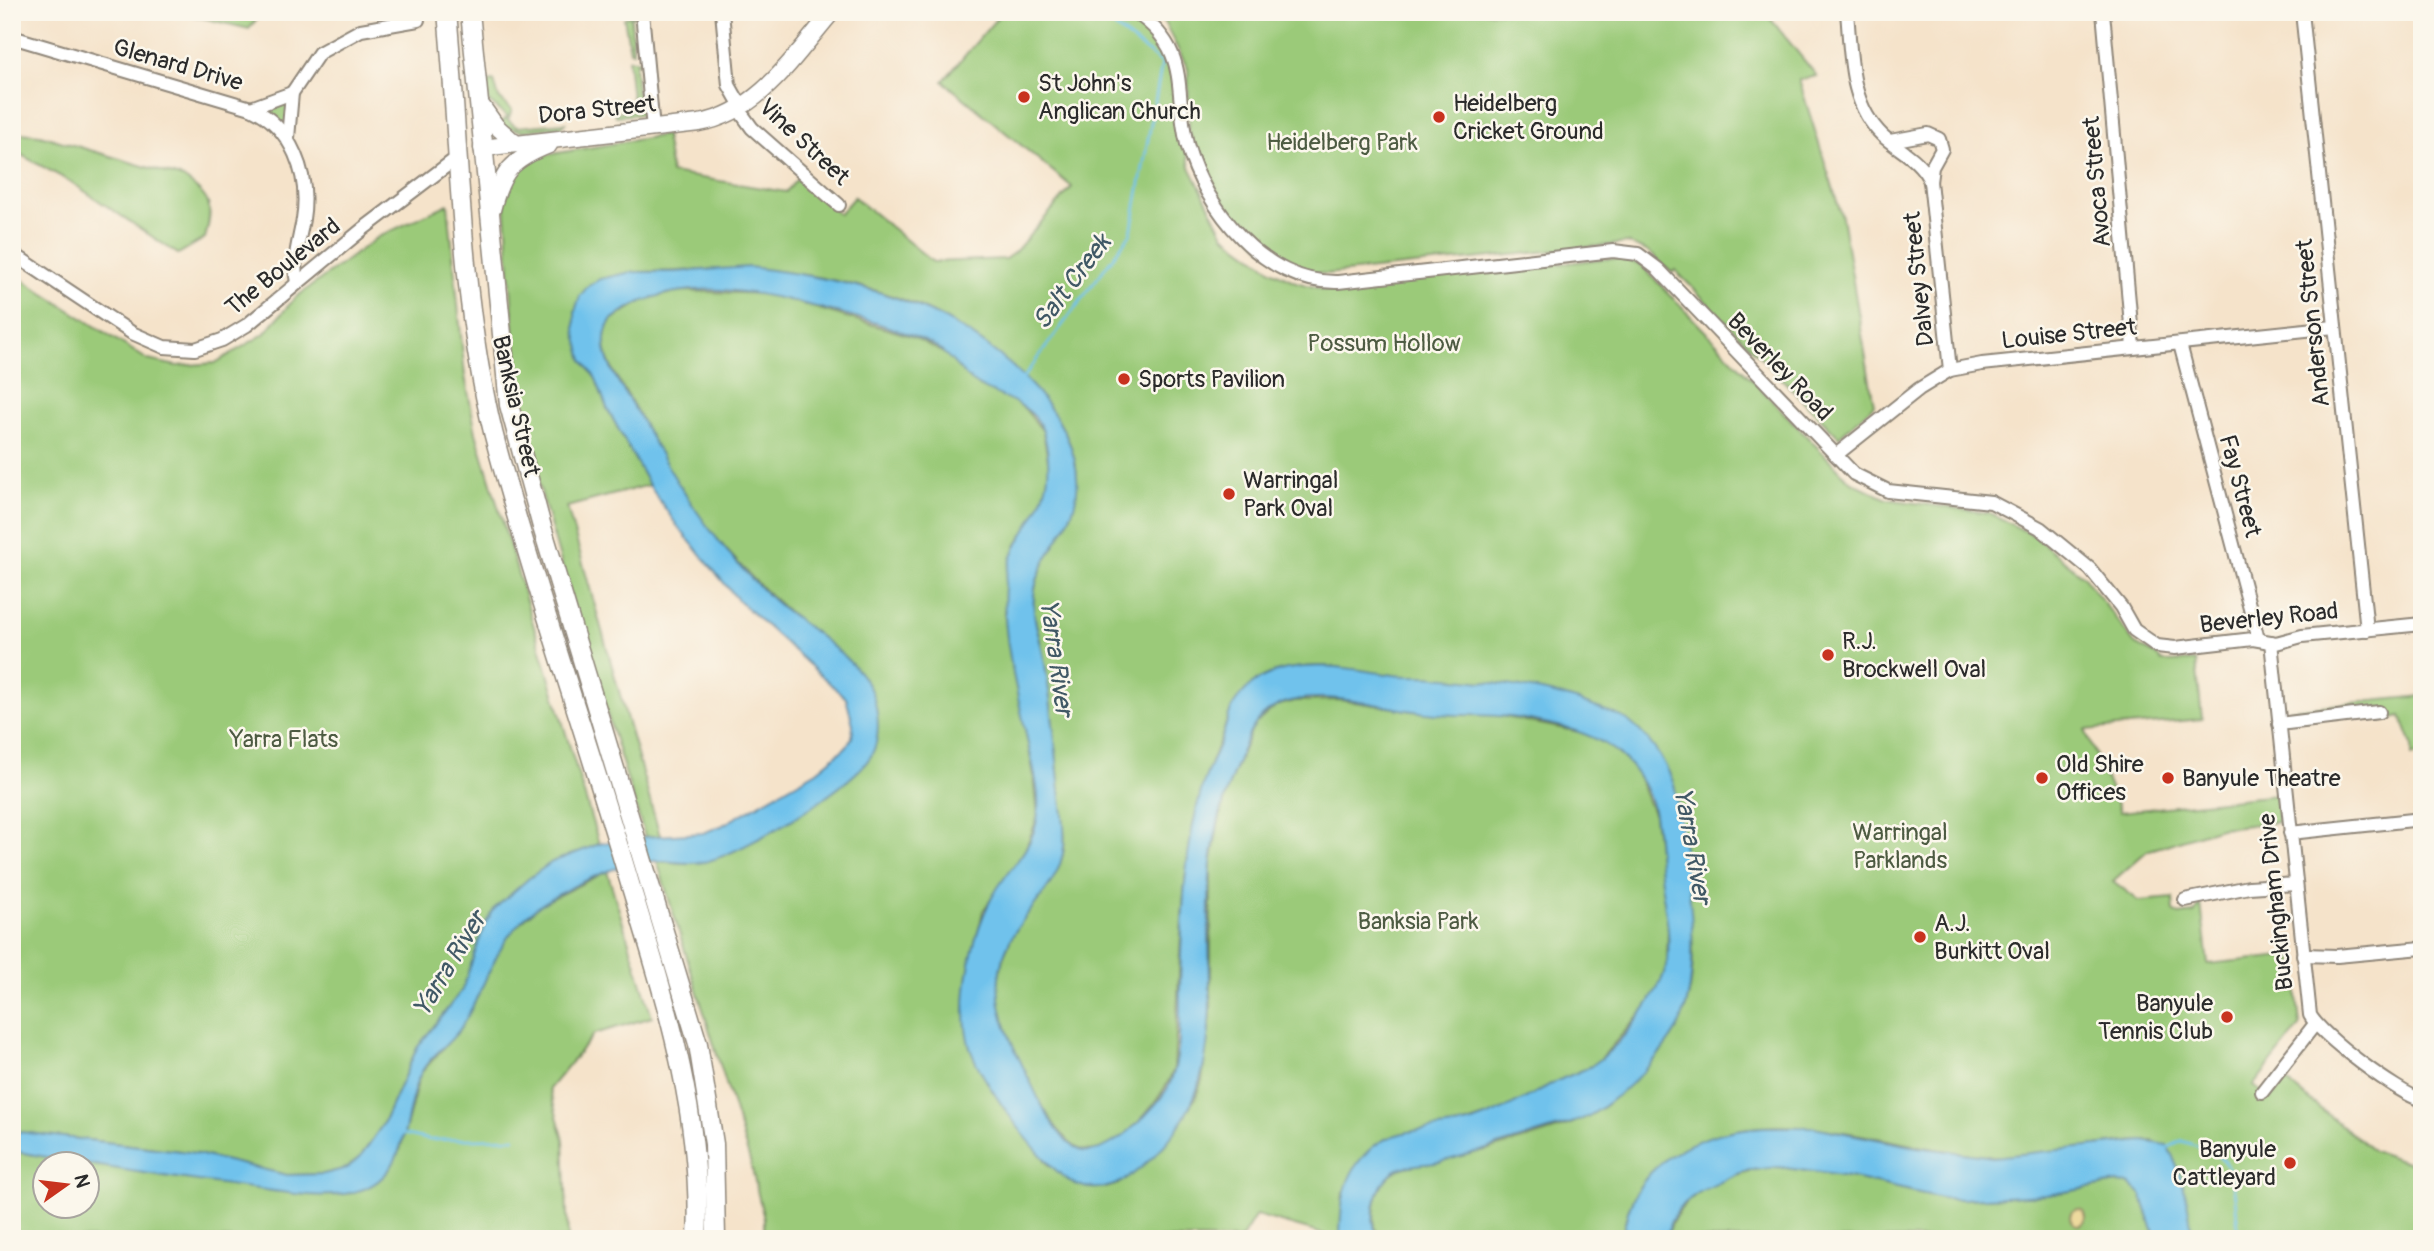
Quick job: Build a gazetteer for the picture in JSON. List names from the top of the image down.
{
  "streets": {
    "highway": ["Dora Street", "Banksia Street"],
    "street": [
      "Glenard Drive",
      "Vine Street",
      "Avoca Street",
      "The Boulevard",
      "Dalvey Street",
      "Anderson Street",
      "Louise Street",
      "Beverley Road",
      "Fay Street",
      "Buckingham Drive"
    ]
  },
  "crossings": [
    ["Glenard Drive", "The Boulevard"],
    ["Dora Street", "Vine Street"],
    ["Dora Street", "The Boulevard"],
    ["Dora Street", "Banksia Street"],
    ["Avoca Street", "Louise Street"],
    ["The Boulevard", "Banksia Street"],
    ["Dalvey Street", "Louise Street"],
    ["Anderson Street", "Louise Street"],
    ["Anderson Street", "Beverley Road"],
    ["Louise Street", "Beverley Road"],
    ["Louise Street", "Fay Street"],
    ["Beverley Road", "Fay Street"],
    ["Beverley Road", "Buckingham Drive"],
    ["Fay Street", "Buckingham Drive"]
  ],
  "water": ["Salt Creek", "Yarra River"],
  "parks": [
    "Heidelberg Park",
    "Possum Hollow",
    "Yarra Flats",
    "Warringal Parklands",
    "Banksia Park"
  ],
  "places": [
    "St John's Anglican Church",
    "Heidelberg Cricket Ground",
    "Sports Pavilion",
    "Warringal Park Oval",
    "R.J. Brockwell Oval",
    "Old Shire Offices",
    "Banyule Theatre",
    "A.J. Burkitt Oval",
    "Banyule Tennis Club",
    "Banyule Cattleyard"
  ],
  "north": "right"
}
